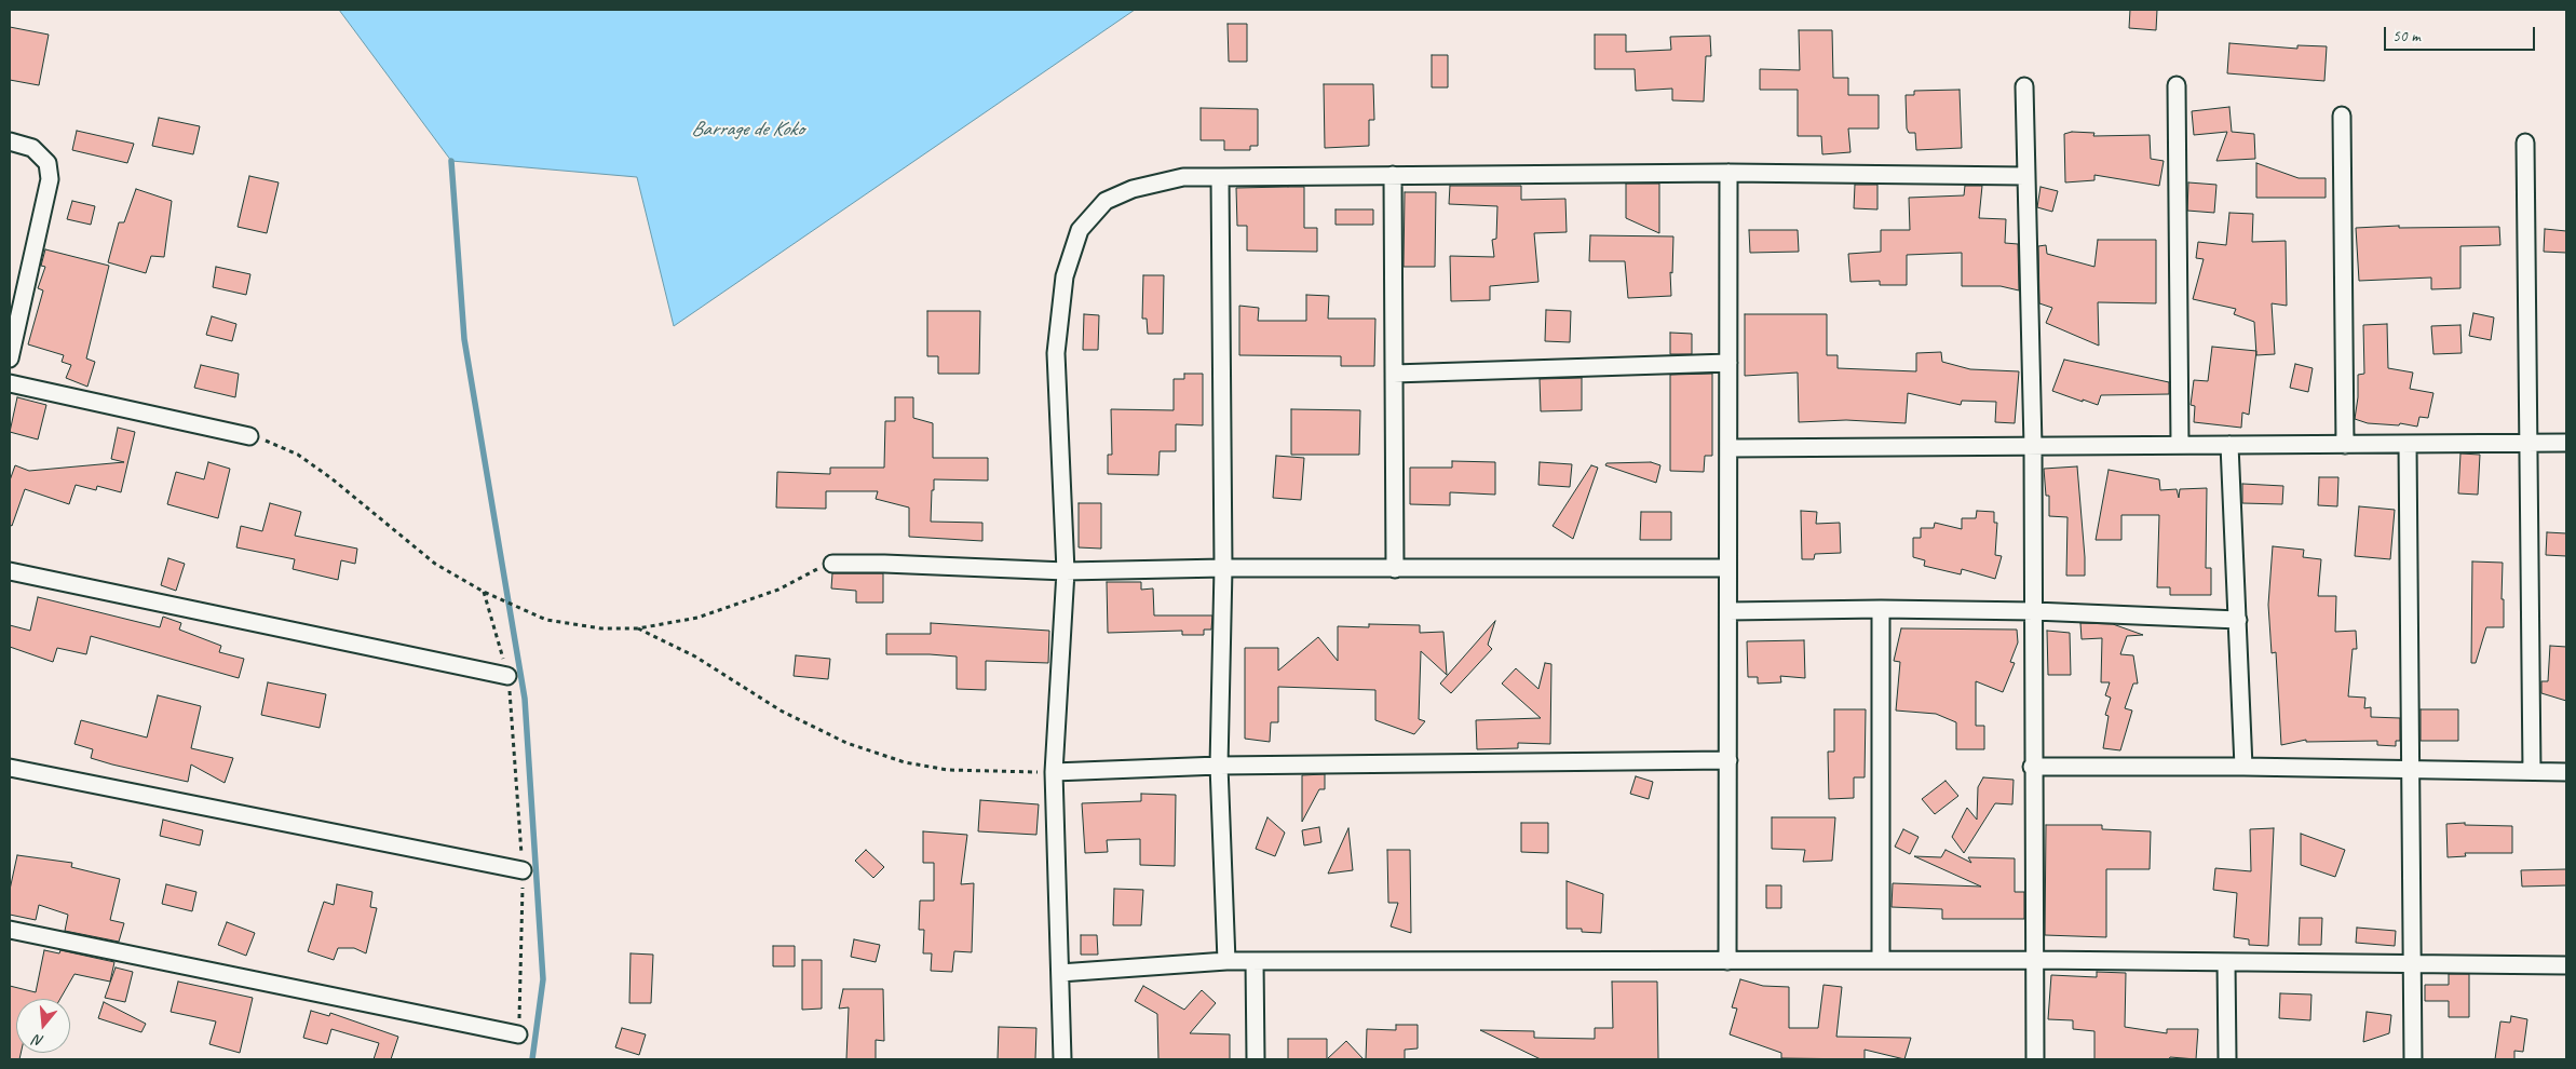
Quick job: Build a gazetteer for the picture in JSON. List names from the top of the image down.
{
  "water": ["Barrage de Koko"],
  "scale_bar": "50 m",
  "north": "bottom"
}
